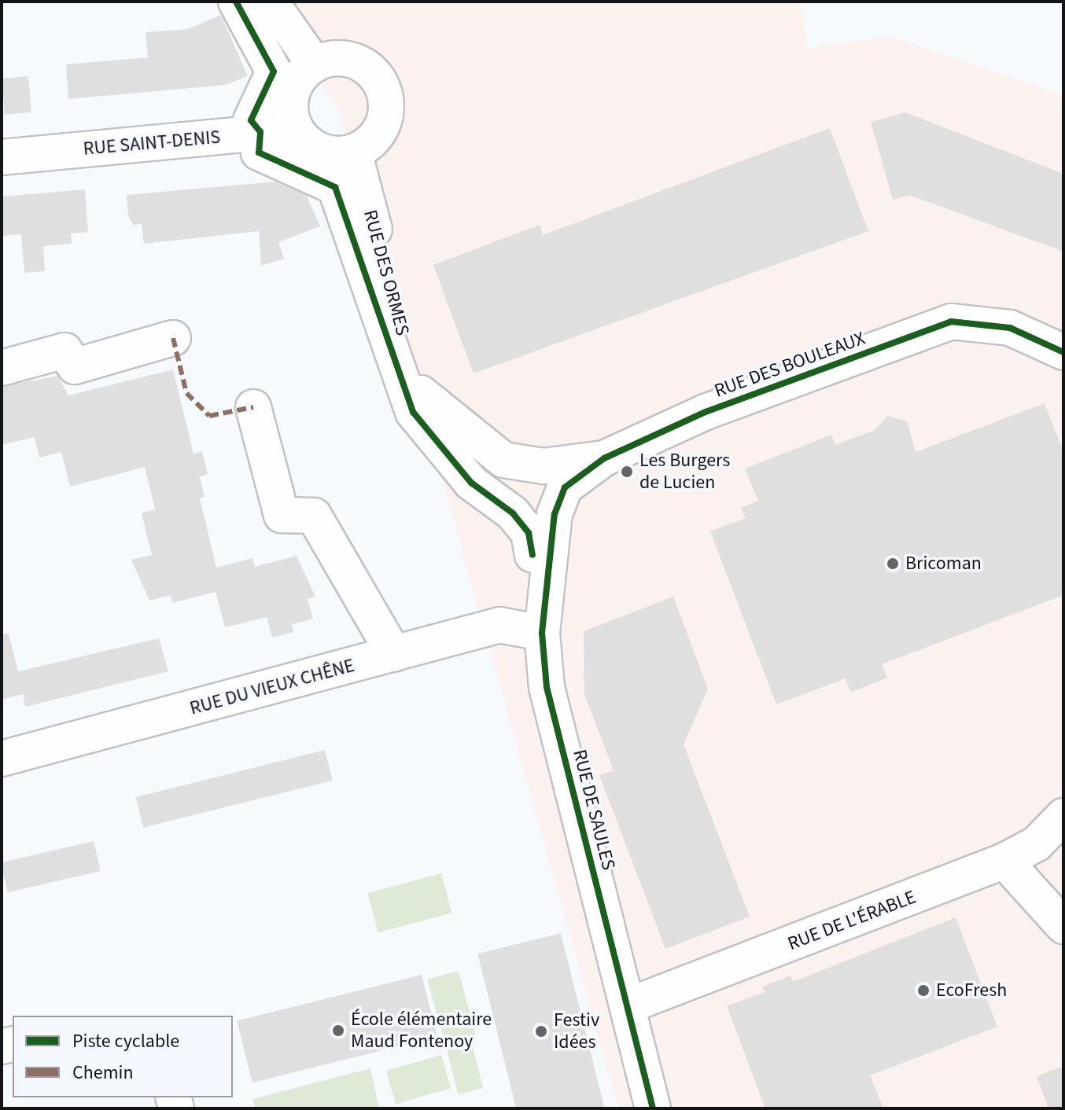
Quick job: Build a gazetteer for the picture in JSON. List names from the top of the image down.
{
  "streets": {
    "street": [
      "RUE SAINT-DENIS",
      "RUE DES ORMES",
      "RUE DES BOULEAUX",
      "RUE DU VIEUX CHÊNE",
      "RUE DE SAULES",
      "RUE DE L'ÉRABLE"
    ]
  },
  "crossings": [
    ["RUE SAINT-DENIS", "RUE DES ORMES"],
    ["RUE DES ORMES", "RUE DES BOULEAUX"],
    ["RUE DES ORMES", "RUE DE SAULES"],
    ["RUE DES BOULEAUX", "RUE DE SAULES"],
    ["RUE DU VIEUX CHÊNE", "RUE DE SAULES"],
    ["RUE DE SAULES", "RUE DE L'ÉRABLE"]
  ],
  "places": [
    "Les Burgers de Lucien",
    "Bricoman",
    "EcoFresh",
    "École élémentaire Maud Fontenoy",
    "Festiv Idées"
  ],
  "legend": ["Piste cyclable", "Chemin"]
}
